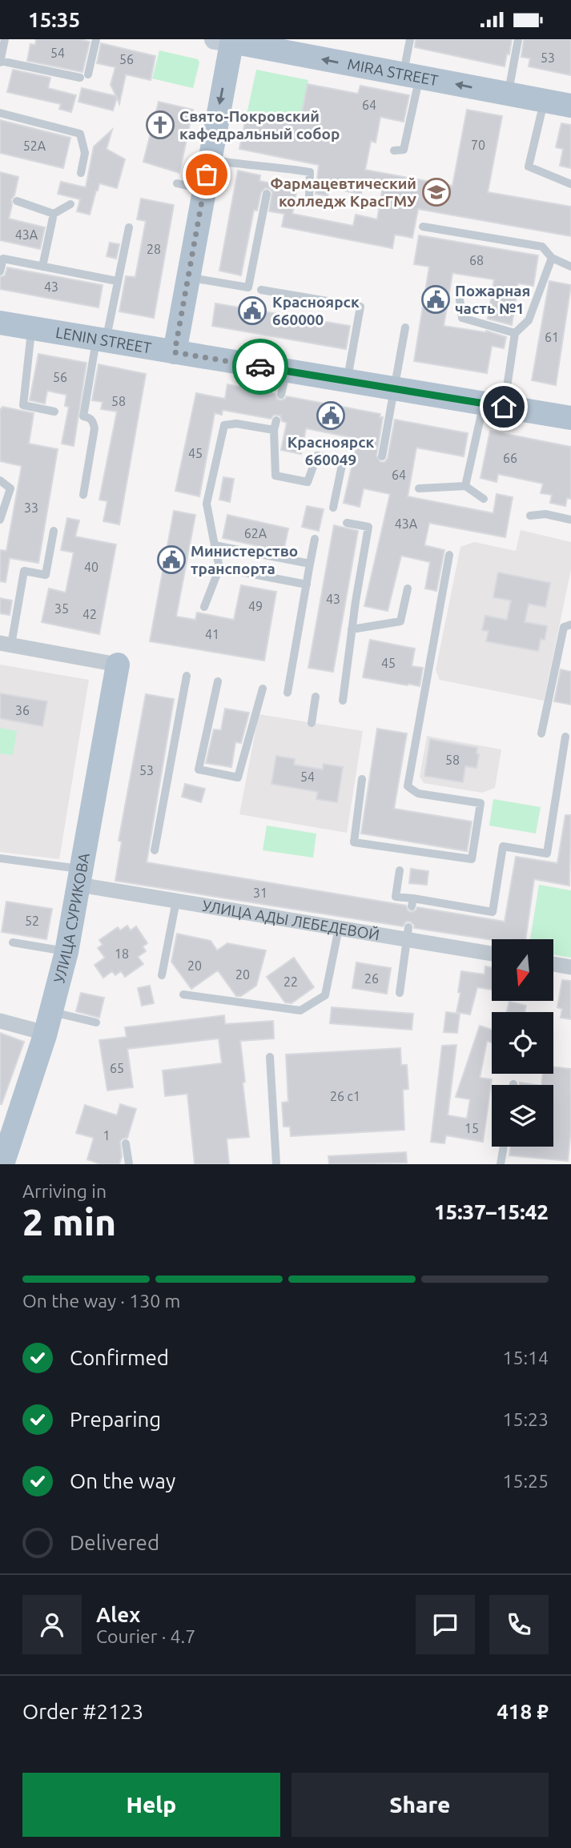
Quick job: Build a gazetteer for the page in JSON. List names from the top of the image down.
{
  "streets": {
    "main road": ["MIRA STREET", "LENIN STREET", "УЛИЦА СУРИКОВА"],
    "street": ["УЛИЦА АДЫ ЛЕБЕДЕВОЙ"]
  },
  "crossings": [
    ["УЛИЦА СУРИКОВА", "УЛИЦА АДЫ ЛЕБЕДЕВОЙ"]
  ],
  "one_way": ["MIRA STREET"],
  "places": {
    "church": ["Свято-Покровский кафедральный собор"],
    "school or university": ["Фармацевтический колледж КрасГМУ"],
    "public building": [
      "Пожарная часть №1",
      "Красноярск 660000",
      "Красноярск 660049",
      "Министерство транспорта"
    ]
  },
  "house_numbers": [
    "54",
    "53",
    "56",
    "64",
    "70",
    "52А",
    "43А",
    "28",
    "68",
    "43",
    "61",
    "56",
    "58",
    "45",
    "66",
    "64",
    "33",
    "43А",
    "62А",
    "40",
    "43",
    "49",
    "35",
    "42",
    "41",
    "45",
    "36",
    "58",
    "53",
    "54",
    "31",
    "52",
    "18",
    "20",
    "20",
    "26",
    "22",
    "65",
    "26 с1",
    "15",
    "1"
  ],
  "north": "bottom",
  "page": {
    "status": "15:35",
    "heading": ["2 min", "Arriving in", "15:37–15:42"],
    "panel": [
      "Alex",
      "Courier · 4.7",
      "Order #2123",
      "418 ₽"
    ],
    "bar": "On the way · 130 m",
    "list": [
      ["Confirmed", "15:14"],
      ["Preparing", "15:23"],
      ["On the way", "15:25"],
      "Delivered"
    ],
    "buttons": ["Help", "Share"]
  }
}
